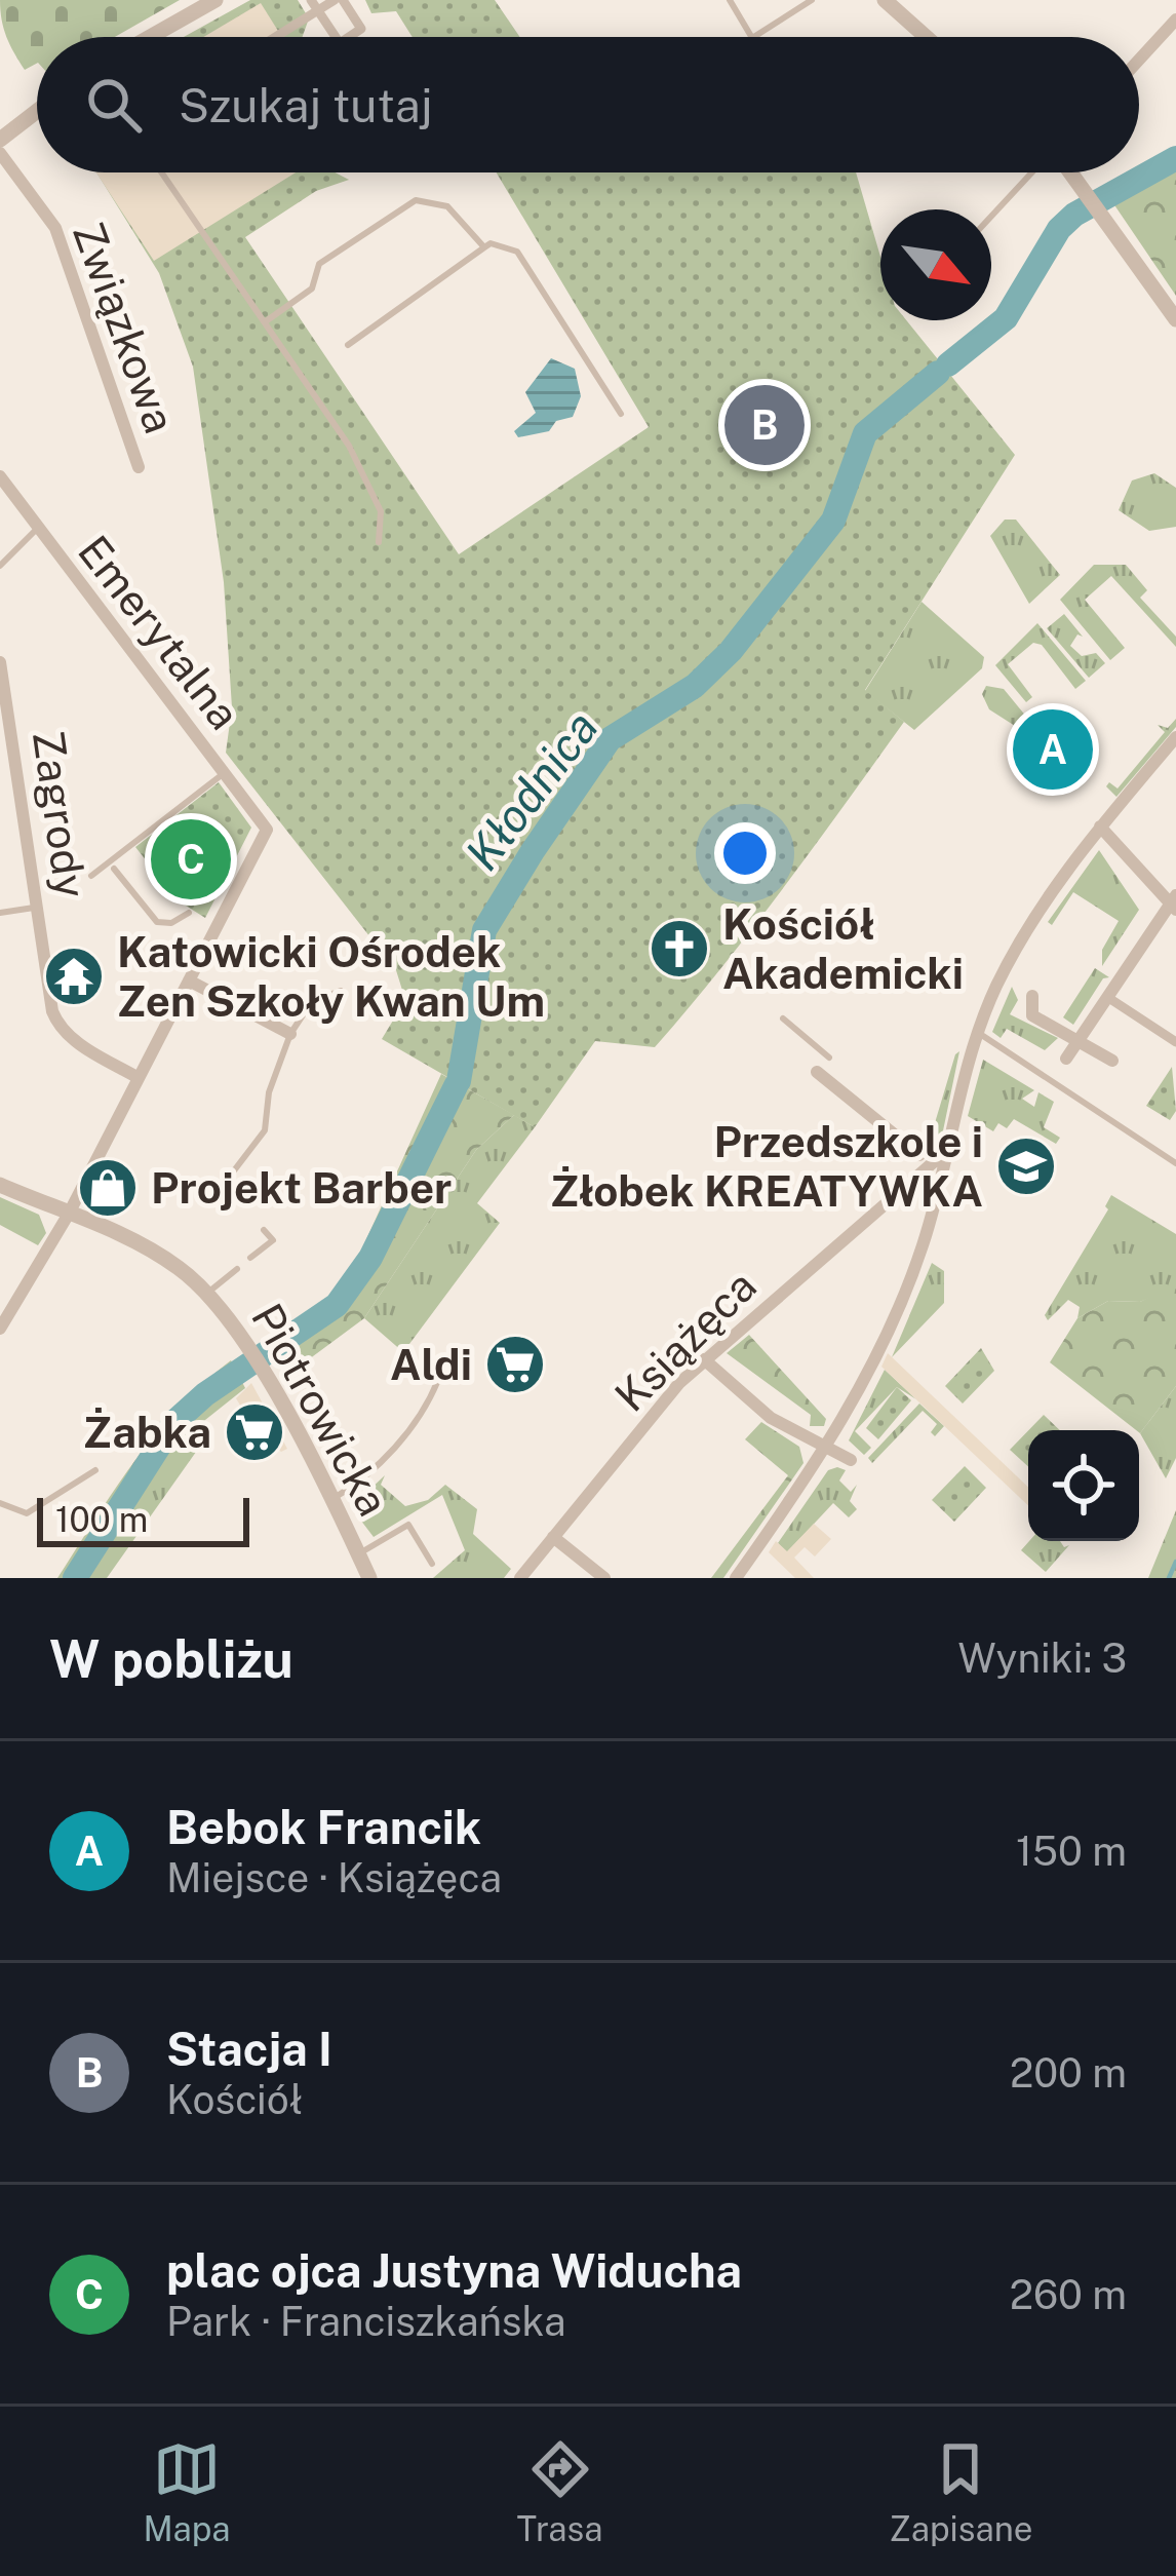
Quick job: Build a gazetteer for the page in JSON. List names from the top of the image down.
{
  "streets": {
    "street": [
      "Związkowa",
      "Emerytalna",
      "Zagrody",
      "Książęca",
      "Piotrowicka"
    ]
  },
  "water": ["Kłodnica"],
  "places": {
    "church": ["Kościół Akademicki"],
    "temple": ["Katowicki Ośrodek Zen Szkoły Kwan Um"],
    "school or university": ["Przedszkole i Żłobek KREATYWKA"],
    "shop": ["Projekt Barber"],
    "supermarket": ["Aldi", "Żabka"]
  },
  "scale_bar": "100 m",
  "north": "bottom right",
  "page": {
    "search": "Szukaj tutaj",
    "pins": ["B", "A", "C"],
    "scale": "100 m",
    "heading": ["W pobliżu", "Wyniki: 3"],
    "list": [
      {
        "mark": "A",
        "name": "Bebok Francik",
        "note": "Miejsce · Książęca",
        "value": "150 m"
      },
      {
        "mark": "B",
        "name": "Stacja I",
        "note": "Kościół",
        "value": "200 m"
      },
      {
        "mark": "C",
        "name": "plac ojca Justyna Widucha",
        "note": "Park · Franciszkańska",
        "value": "260 m"
      }
    ],
    "nav": ["Mapa", "Trasa", "Zapisane"]
  }
}
